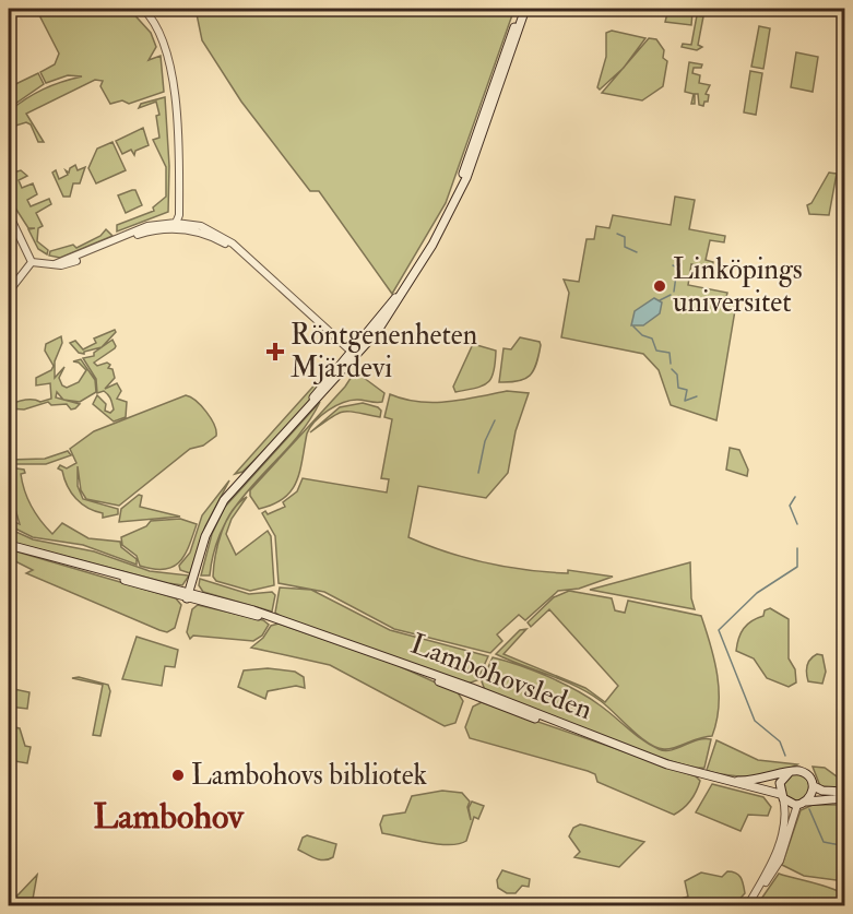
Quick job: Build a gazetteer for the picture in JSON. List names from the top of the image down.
{
  "streets": {
    "main road": ["Lambohovsleden"]
  },
  "districts": ["Lambohov"],
  "places": {
    "other": ["Linköpings universitet", "Lambohovs bibliotek"],
    "health": ["Röntgenenheten Mjärdevi"]
  }
}
